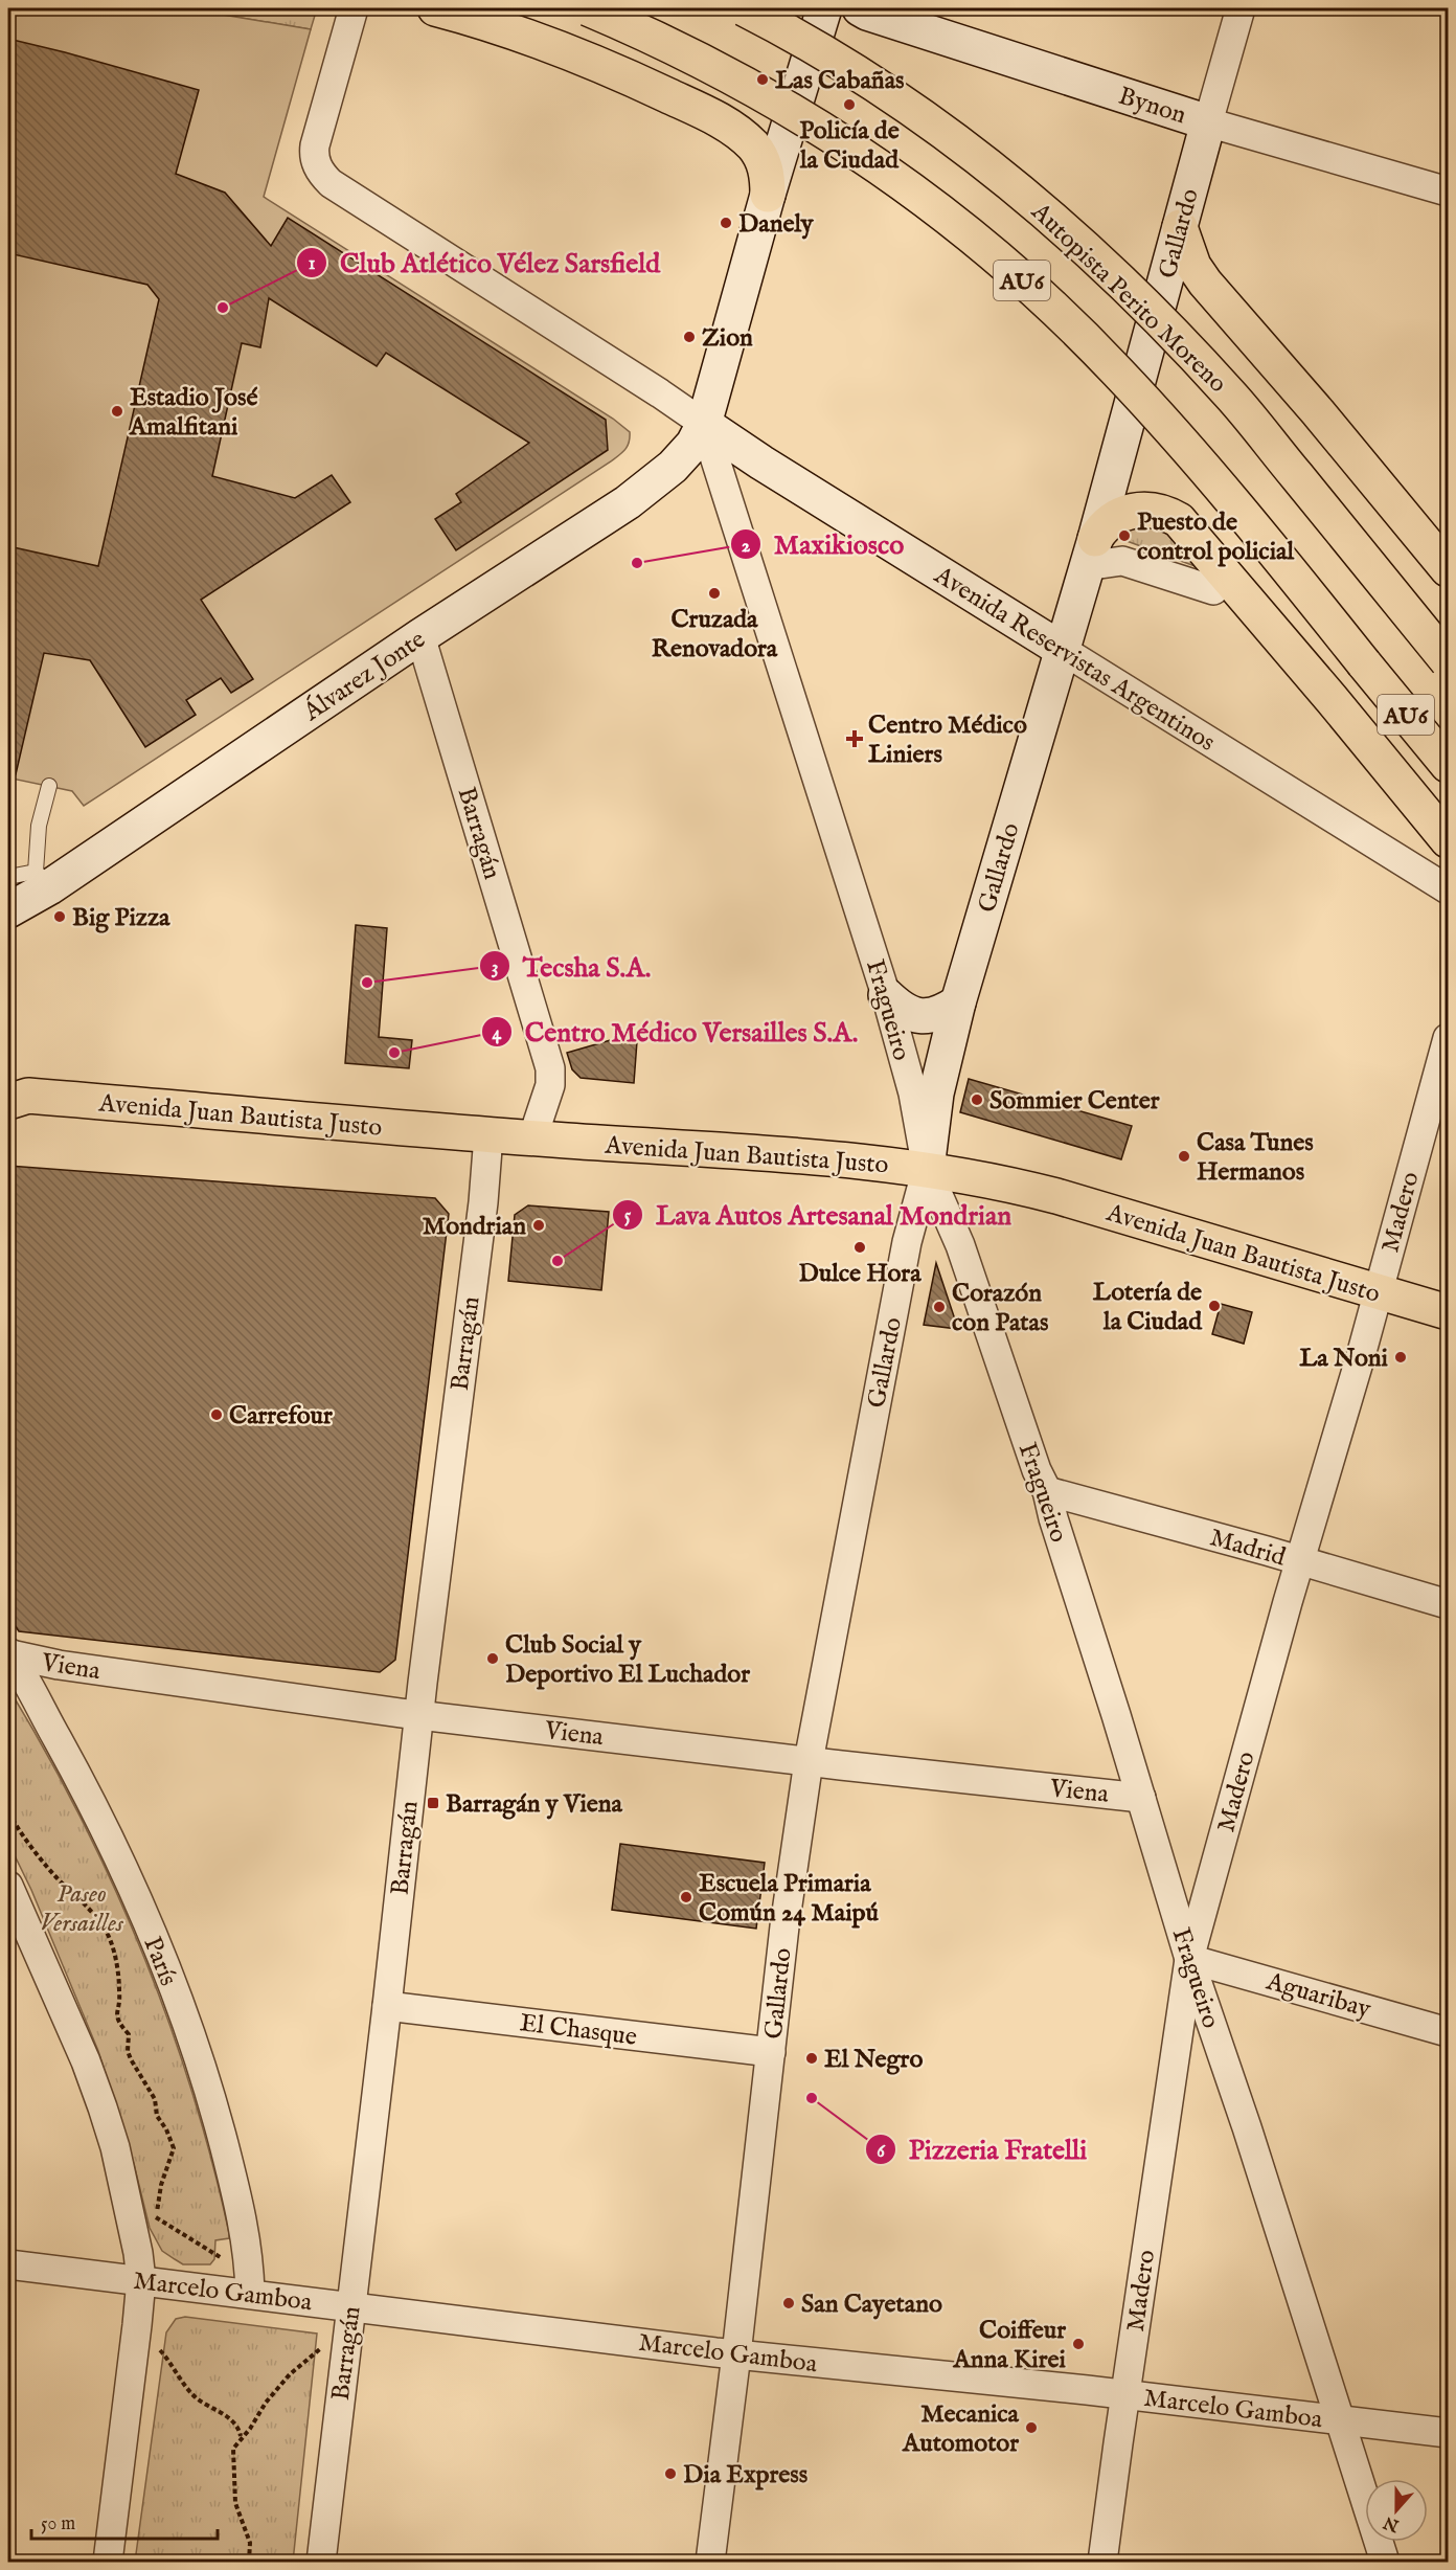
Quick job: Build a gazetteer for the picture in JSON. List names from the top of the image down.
{
  "streets": {
    "main road": ["AU6", "Autopista Perito Moreno", "Avenida Juan Bautista Justo"],
    "street": [
      "Bynon",
      "Gallardo",
      "Avenida Reservistas Argentinos",
      "Álvarez Jonte",
      "Barragán",
      "Fragueiro",
      "Madero",
      "Madrid",
      "Viena",
      "París",
      "Aguaribay",
      "El Chasque",
      "Marcelo Gamboa"
    ]
  },
  "crossings": [
    ["Bynon", "Gallardo"],
    ["Gallardo", "Avenida Reservistas Argentinos"],
    ["Gallardo", "Fragueiro"],
    ["Gallardo", "Avenida Juan Bautista Justo"],
    ["Gallardo", "Viena"],
    ["Gallardo", "El Chasque"],
    ["Gallardo", "Marcelo Gamboa"],
    ["Avenida Reservistas Argentinos", "Álvarez Jonte"],
    ["Avenida Reservistas Argentinos", "Fragueiro"],
    ["Álvarez Jonte", "Barragán"],
    ["Álvarez Jonte", "Fragueiro"],
    ["Barragán", "Avenida Juan Bautista Justo"],
    ["Barragán", "Viena"],
    ["Barragán", "El Chasque"],
    ["Barragán", "Marcelo Gamboa"],
    ["Fragueiro", "Avenida Juan Bautista Justo"],
    ["Fragueiro", "Madero"],
    ["Fragueiro", "Madrid"],
    ["Fragueiro", "Viena"],
    ["Fragueiro", "Aguaribay"],
    ["Fragueiro", "Marcelo Gamboa"],
    ["Avenida Juan Bautista Justo", "Madero"],
    ["Madero", "Madrid"],
    ["Madero", "Aguaribay"],
    ["Madero", "Marcelo Gamboa"],
    ["Viena", "París"],
    ["París", "Marcelo Gamboa"]
  ],
  "parks": ["Paseo Versailles"],
  "places": {
    "other": [
      "Las Cabañas",
      "Policía de la Ciudad",
      "Danely",
      "Club Atlético Vélez Sarsfield",
      "Zion",
      "Estadio José Amalfitani",
      "Puesto de control policial",
      "Maxikiosco",
      "Cruzada Renovadora",
      "Big Pizza",
      "Tecsha S.A.",
      "Centro Médico Versailles S.A.",
      "Sommier Center",
      "Casa Tunes Hermanos",
      "Mondrian",
      "Dulce Hora",
      "Lava Autos Artesanal Mondrian",
      "Lotería de la Ciudad",
      "Corazón con Patas",
      "La Noni",
      "Carrefour",
      "Club Social y Deportivo El Luchador",
      "Escuela Primaria Común 24 Maipú",
      "El Negro",
      "Pizzeria Fratelli",
      "San Cayetano",
      "Coiffeur Anna Kirei",
      "Mecanica Automotor",
      "Dia Express"
    ],
    "health": ["Centro Médico Liniers"],
    "transit": ["Barragán y Viena"]
  },
  "scale_bar": "50 m",
  "north": "bottom"
}
